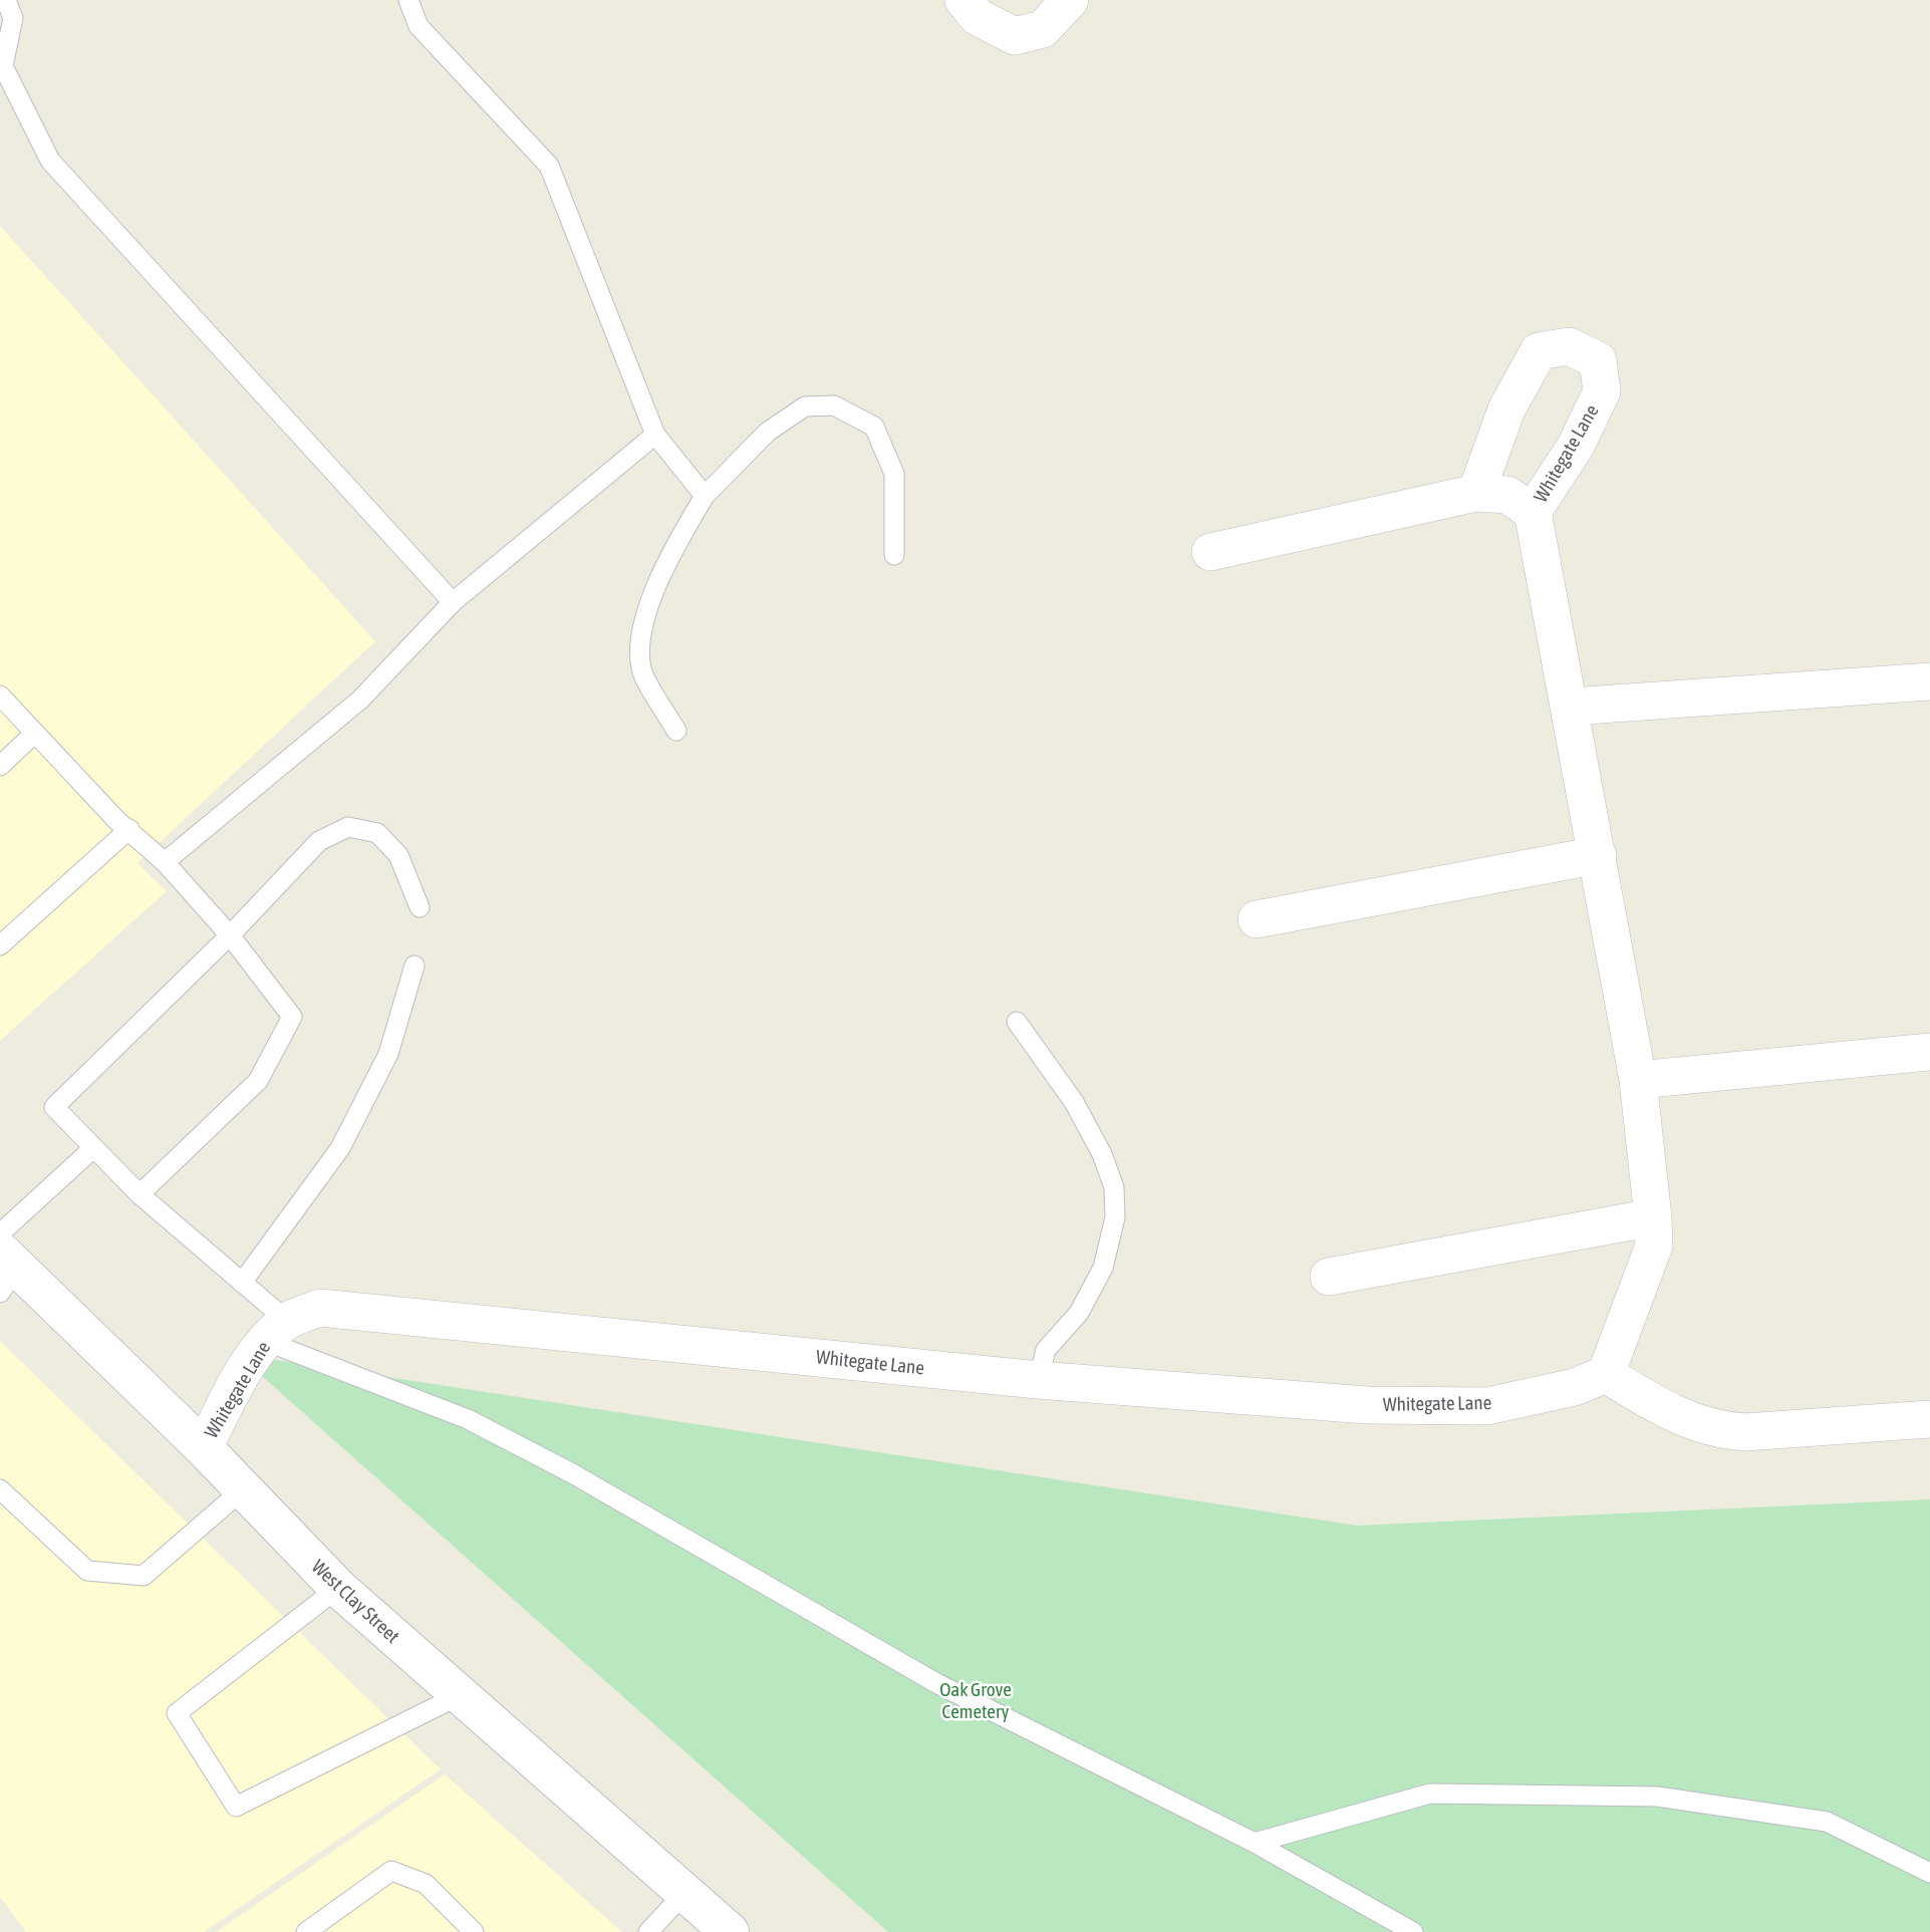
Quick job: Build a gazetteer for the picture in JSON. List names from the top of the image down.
{
  "streets": {
    "main road": ["West Clay Street"],
    "street": ["Whitegate Lane"]
  },
  "crossings": [
    ["Whitegate Lane", "West Clay Street"]
  ],
  "parks": ["Oak Grove Cemetery"]
}
